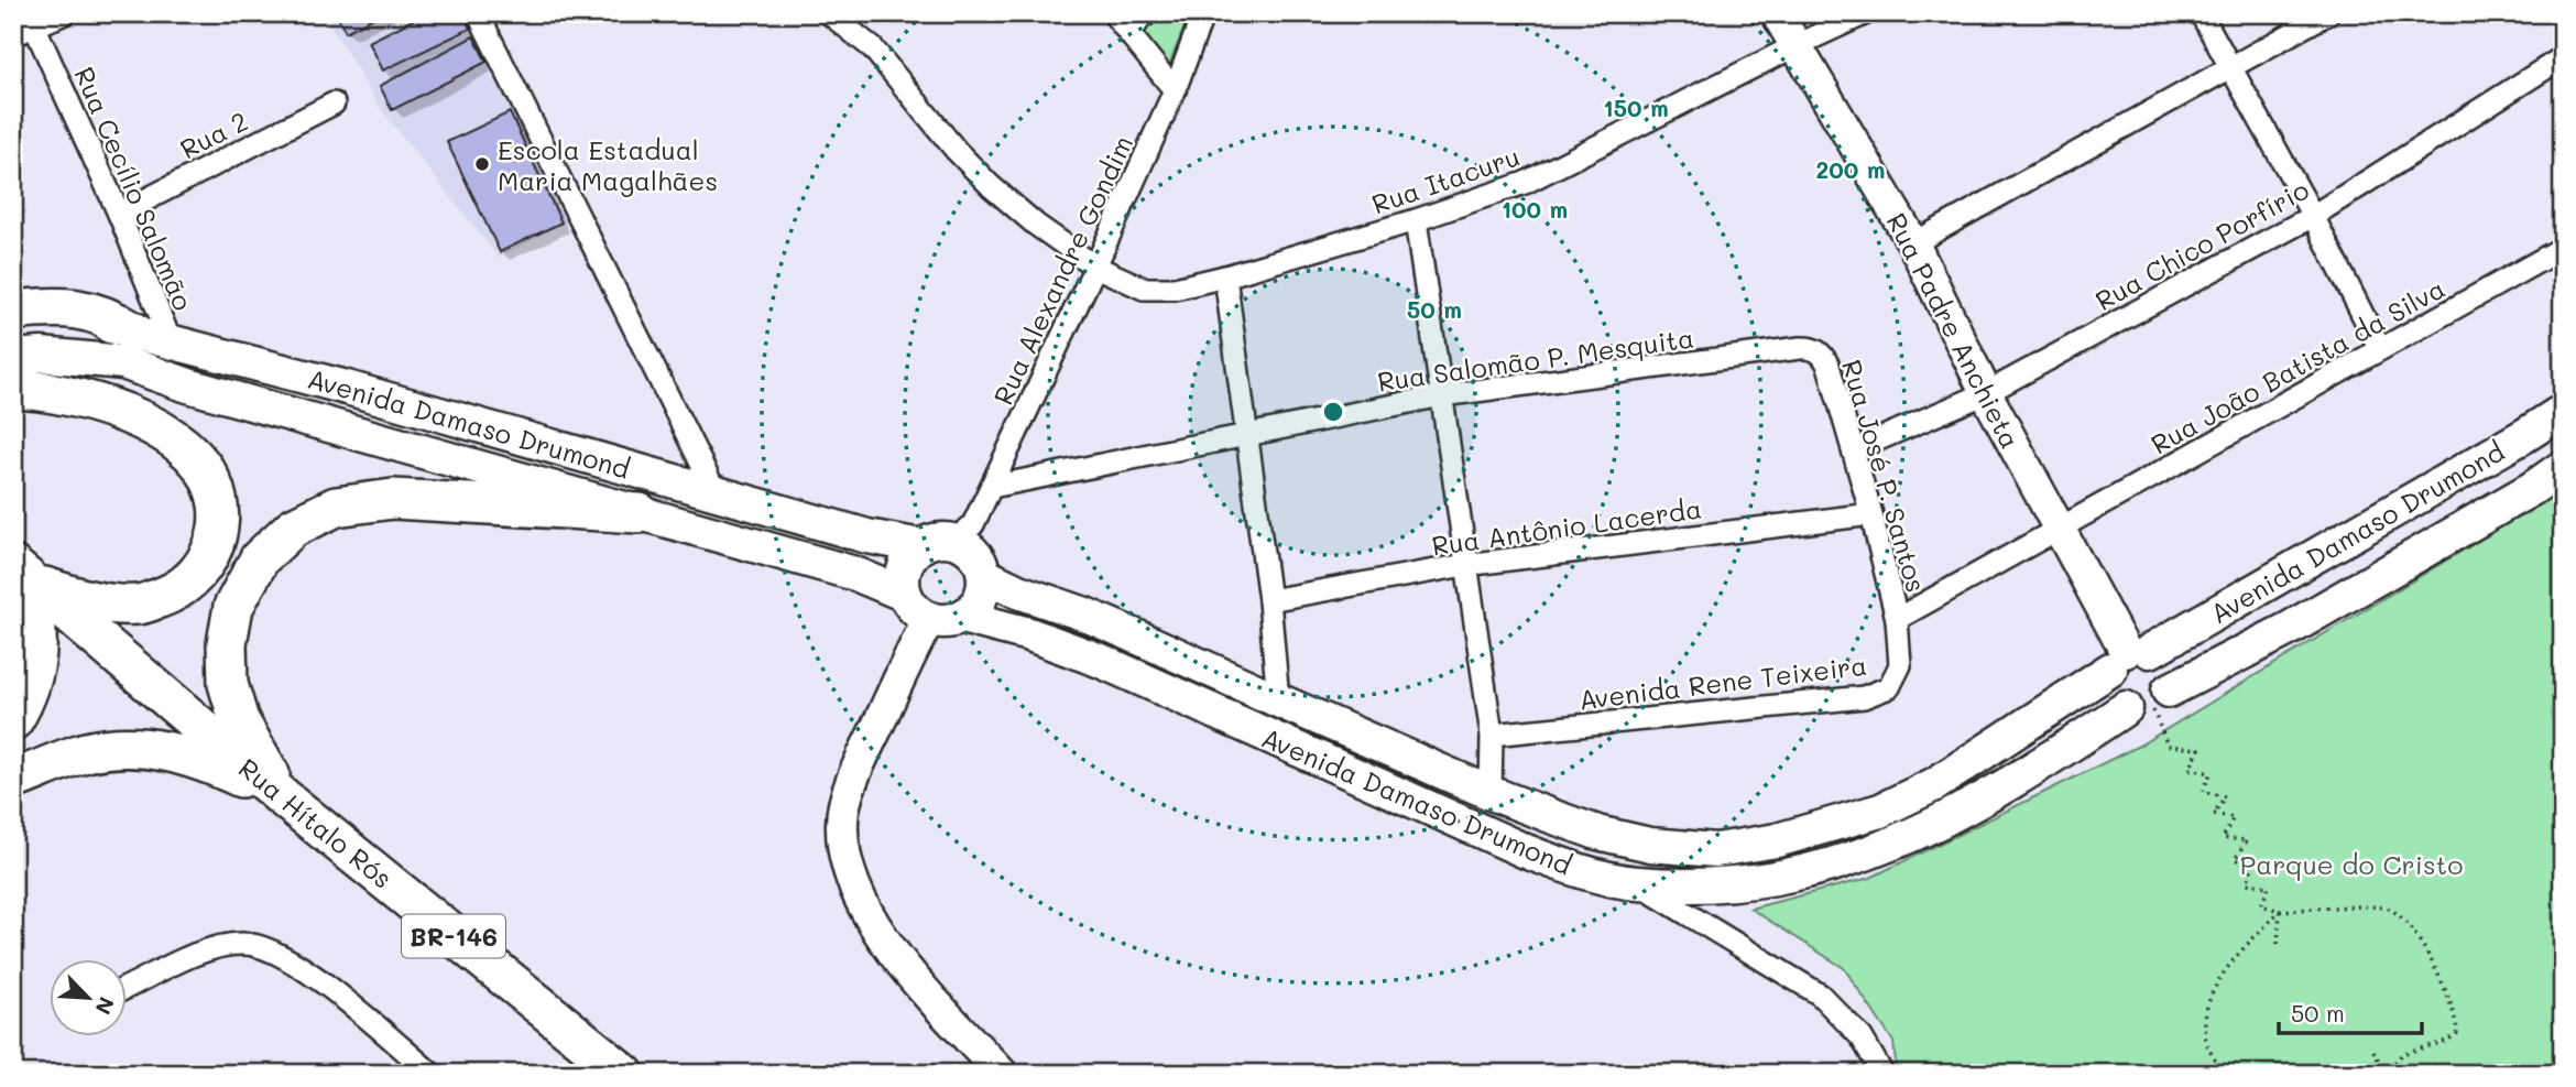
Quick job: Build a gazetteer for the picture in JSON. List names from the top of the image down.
{
  "streets": {
    "highway": ["Rua Hítalo Rós", "BR-146"],
    "main road": ["Rua Padre Anchieta", "Avenida Damaso Drumond"],
    "street": [
      "Rua 2",
      "Rua Itacuru",
      "Rua Cecílio Salomão",
      "Rua Chico Porfírio",
      "Rua Alexandre Gondim",
      "Rua Salomão P. Mesquita",
      "Rua João Batista da Silva",
      "Rua José P. Santos",
      "Rua Antônio Lacerda",
      "Avenida Rene Teixeira"
    ]
  },
  "crossings": [
    ["Rua 2", "Rua Cecílio Salomão"],
    ["Rua Itacuru", "Rua Alexandre Gondim"],
    ["Rua Itacuru", "Rua Padre Anchieta"],
    ["Rua Cecílio Salomão", "Avenida Damaso Drumond"],
    ["Rua Chico Porfírio", "Rua Padre Anchieta"],
    ["Rua Chico Porfírio", "Rua José P. Santos"],
    ["Rua Alexandre Gondim", "Rua Salomão P. Mesquita"],
    ["Rua Alexandre Gondim", "Avenida Damaso Drumond"],
    ["Rua Padre Anchieta", "Rua João Batista da Silva"],
    ["Rua Padre Anchieta", "Avenida Damaso Drumond"],
    ["Rua Salomão P. Mesquita", "Rua José P. Santos"],
    ["Rua José P. Santos", "Rua Antônio Lacerda"],
    ["Rua José P. Santos", "Avenida Rene Teixeira"]
  ],
  "parks": ["Parque do Cristo"],
  "places": ["Escola Estadual Maria Magalhães"],
  "scale_bar": "50 m",
  "north": "bottom right",
  "rings": [
    "150 m",
    "200 m",
    "100 m",
    "50 m"
  ]
}
